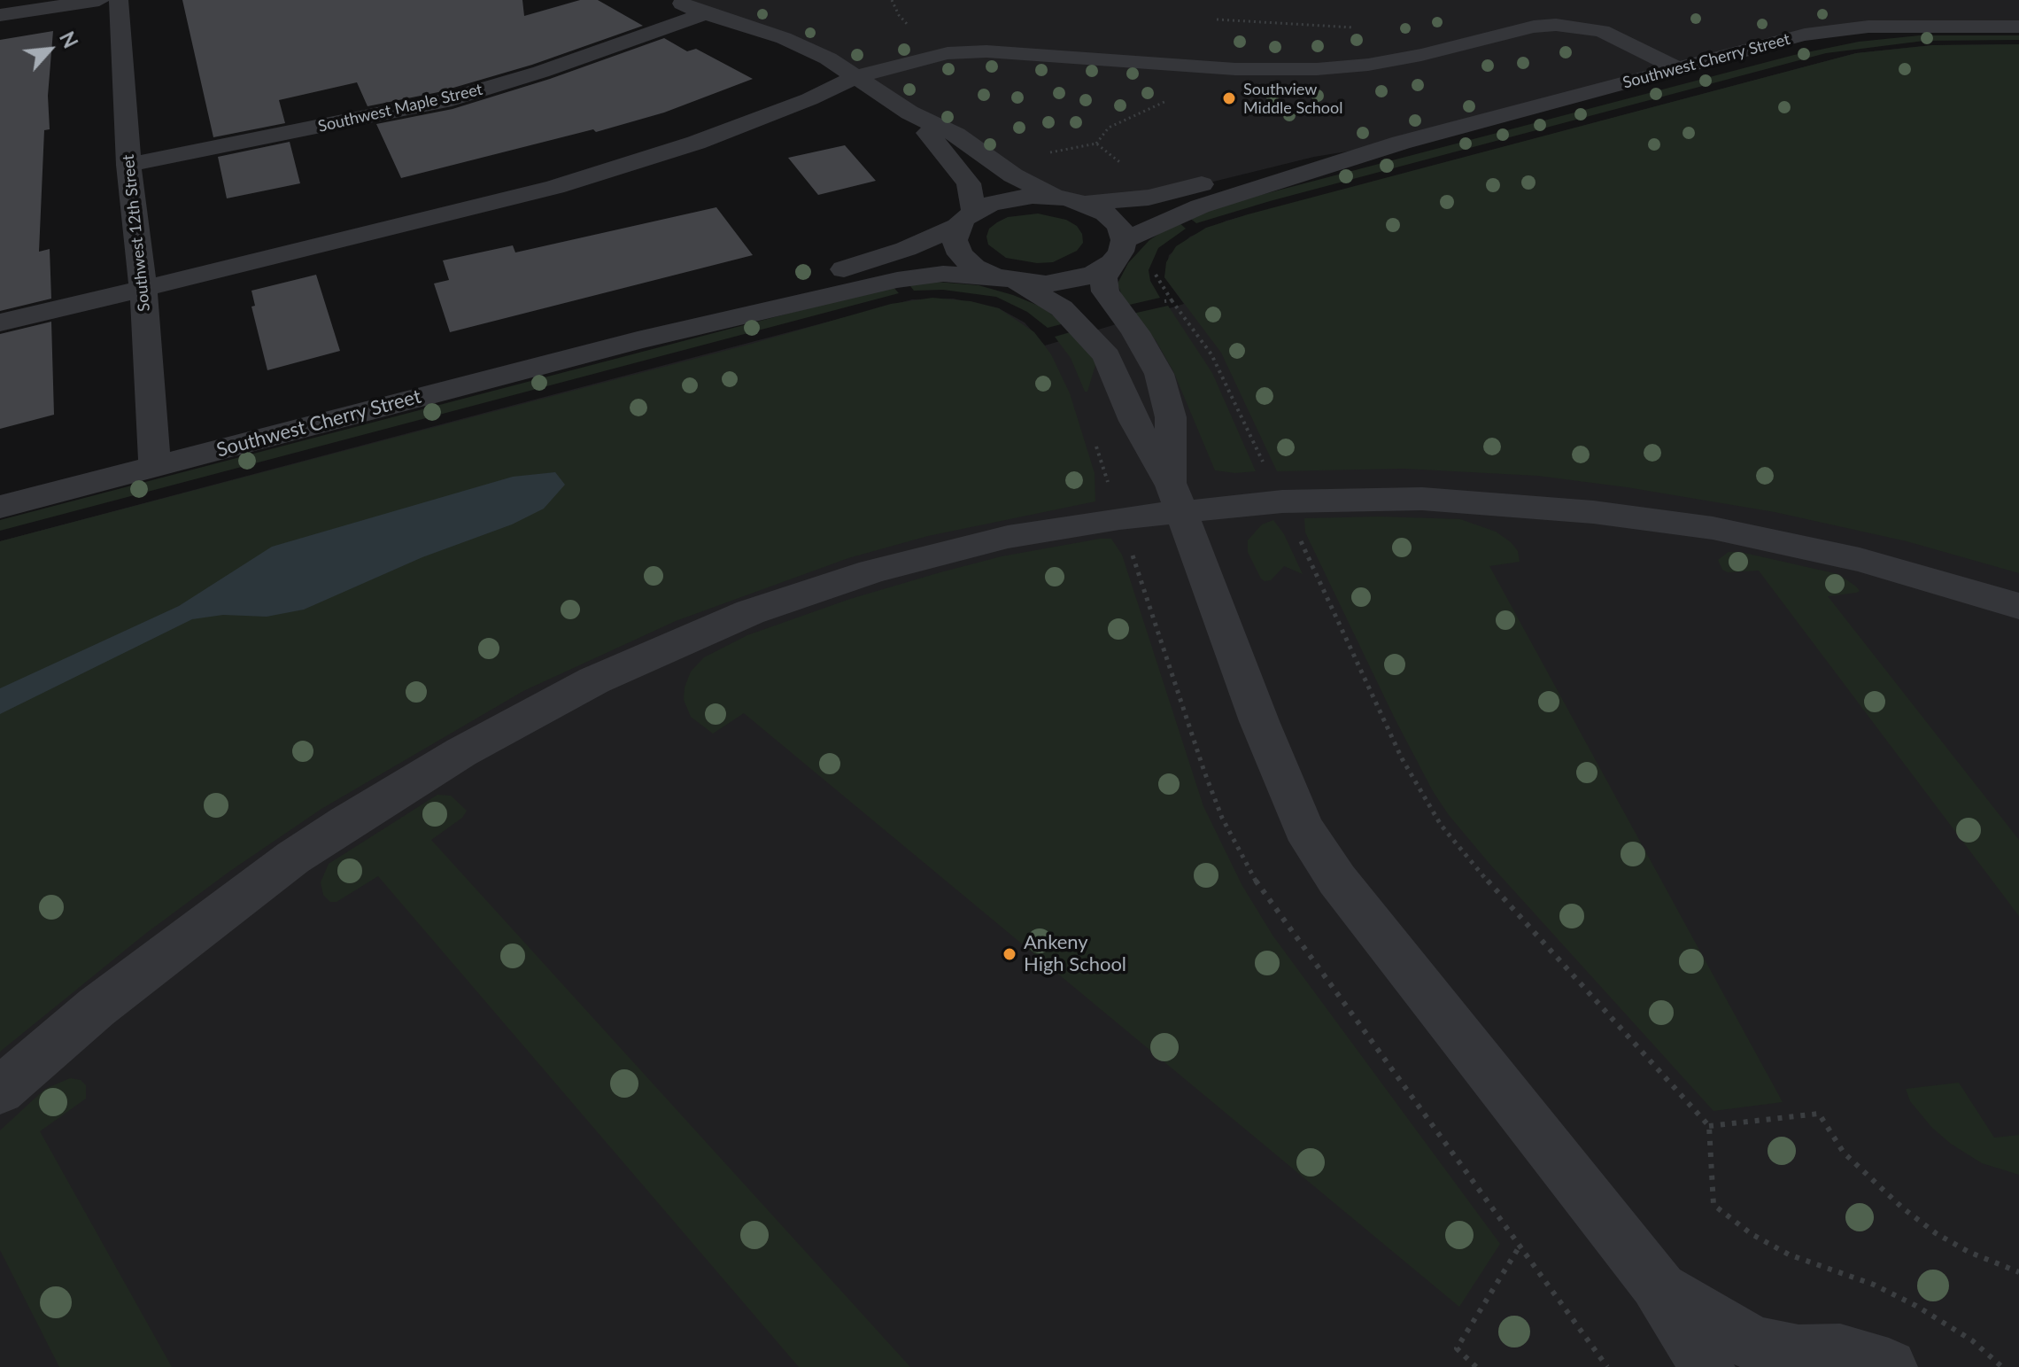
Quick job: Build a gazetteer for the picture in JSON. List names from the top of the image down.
{
  "streets": {
    "street": ["Southwest Cherry Street", "Southwest Maple Street", "Southwest 12th Street"]
  },
  "crossings": [
    ["Southwest Cherry Street", "Southwest 12th Street"],
    ["Southwest Maple Street", "Southwest 12th Street"]
  ],
  "places": ["Southview Middle School", "Ankeny High School"],
  "north": "top right"
}
